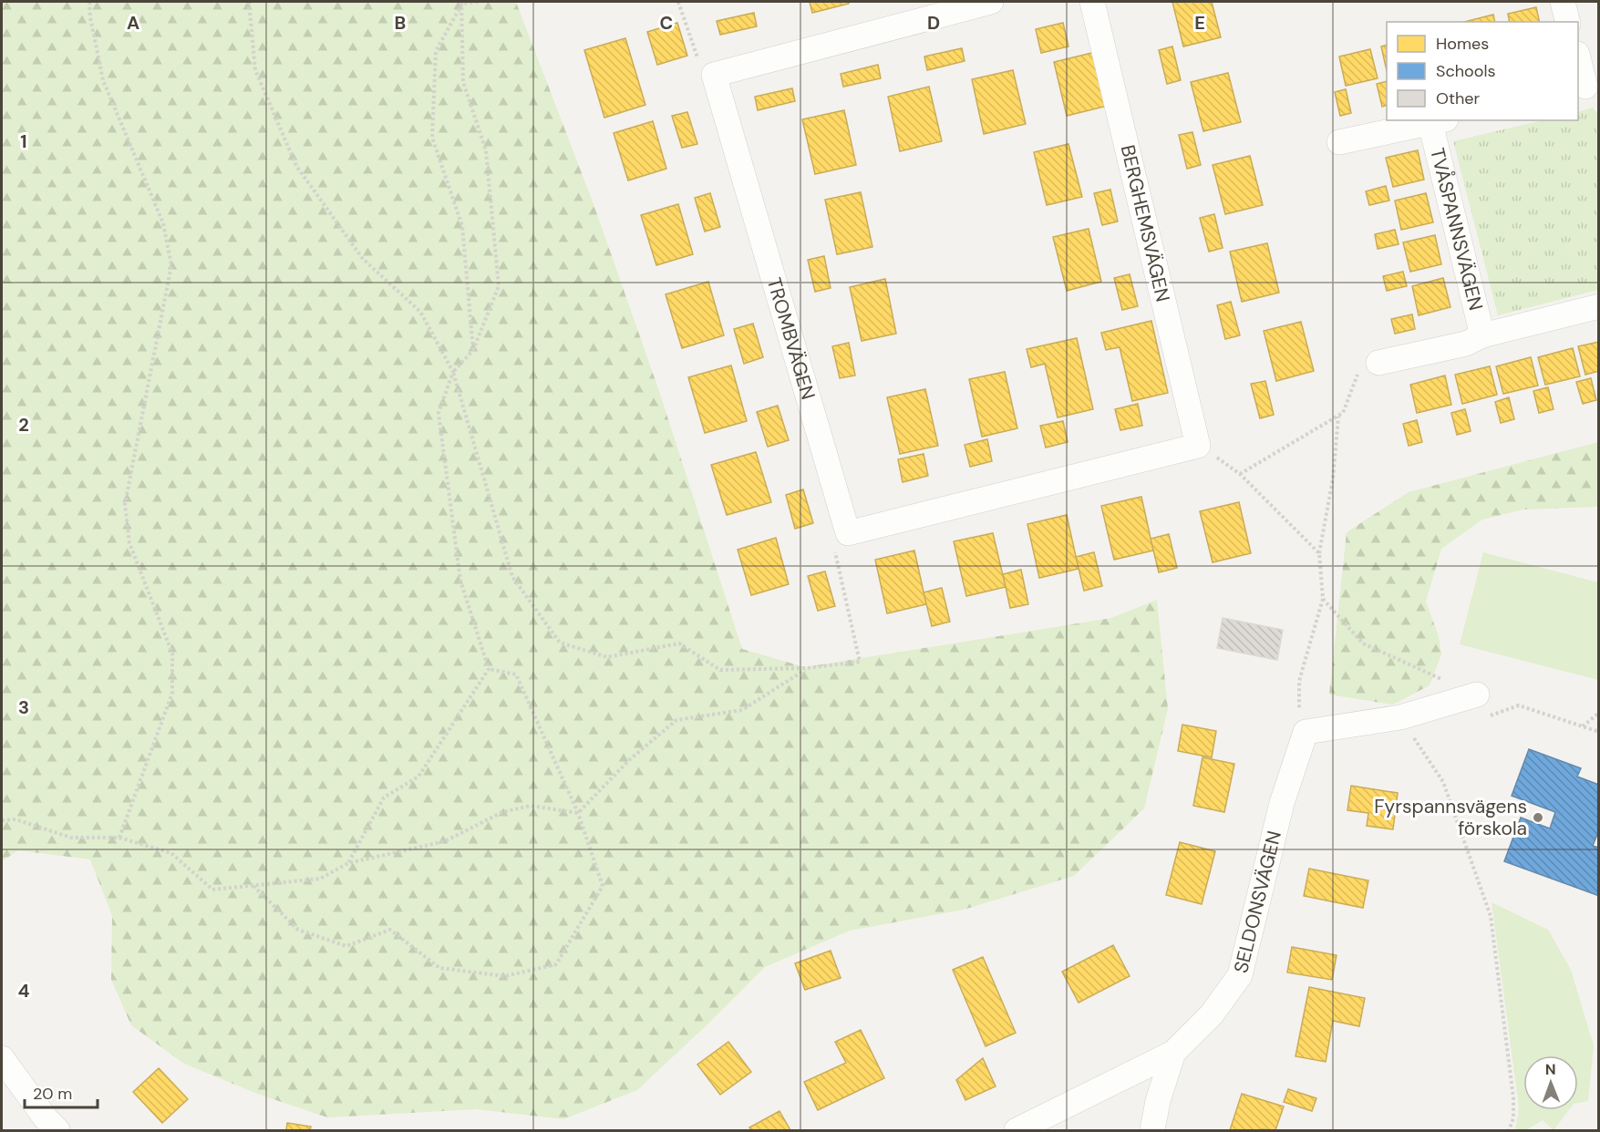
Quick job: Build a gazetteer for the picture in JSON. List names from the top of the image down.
{
  "streets": {
    "street": [
      "BERGHEMSVÄGEN",
      "TVÅSPANNSVÄGEN",
      "TROMBVÄGEN",
      "SELDONSVÄGEN"
    ]
  },
  "places": ["Fyrspannsvägens förskola"],
  "legend": ["Homes", "Schools", "Other"],
  "scale_bar": "20 m",
  "north": "top",
  "grid": {
    "columns": [
      "A",
      "B",
      "C",
      "D",
      "E"
    ],
    "rows": [
      "1",
      "2",
      "3",
      "4"
    ]
  }
}
